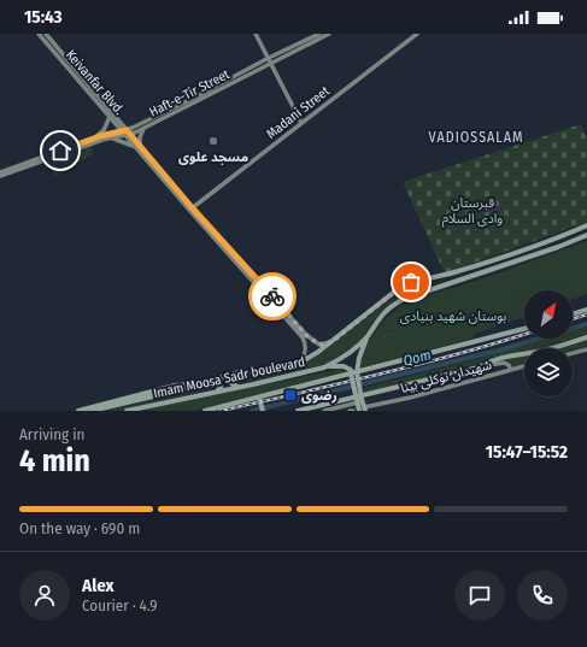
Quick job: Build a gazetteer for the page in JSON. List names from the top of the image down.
{
  "streets": {
    "main road": [
      "Keivanfar Blvd.",
      "Haft-e-Tir Street",
      "Madani Street",
      "شهیدان توکلی بینا",
      "Imam Moosa Sadr boulevard"
    ]
  },
  "crossings": [
    ["Keivanfar Blvd.", "Haft-e-Tir Street"],
    ["Keivanfar Blvd.", "Madani Street"]
  ],
  "districts": ["VADIOSSALAM"],
  "water": ["Qom"],
  "parks": ["قبرستان وادی السلام", "بوستان شهید بنیادی"],
  "places": {
    "other": ["مسجد علوی"],
    "transit": ["رضوی"]
  },
  "north": "top right",
  "page": {
    "status": "15:43",
    "heading": ["4 min", "Arriving in", "15:47–15:52"],
    "panel": ["Alex", "Courier · 4.9"],
    "bar": "On the way · 690 m"
  }
}
